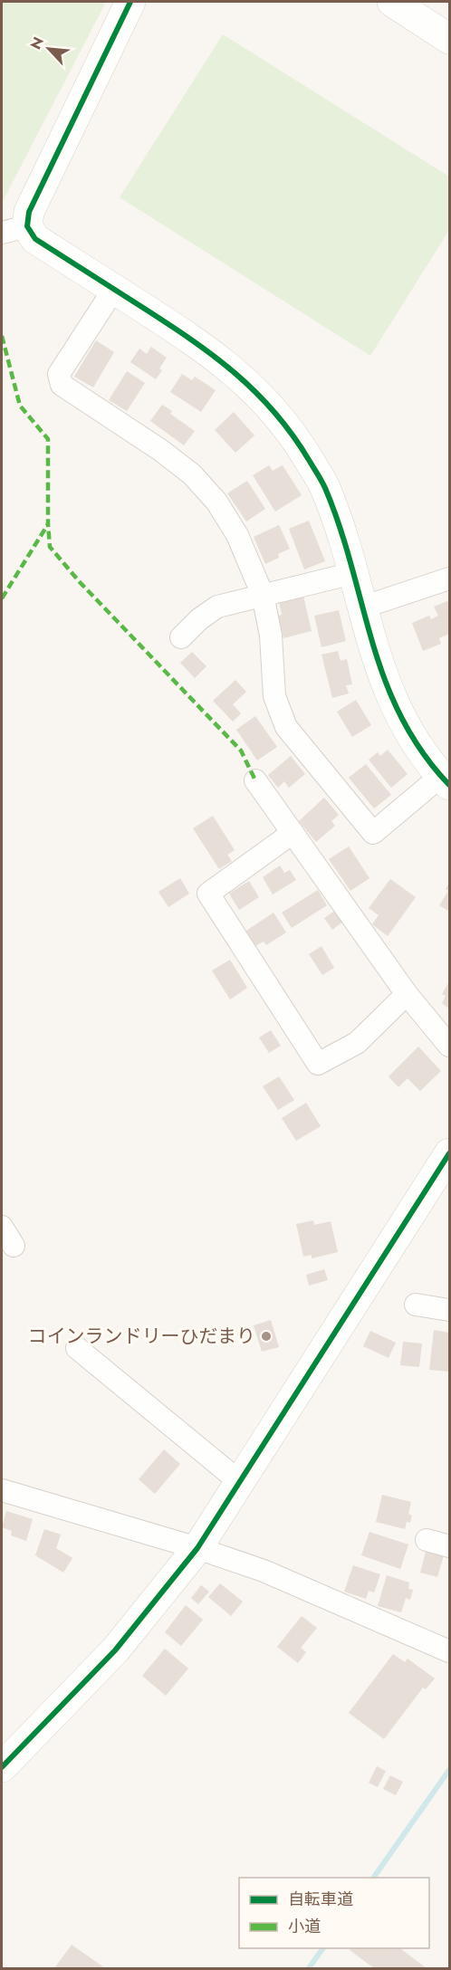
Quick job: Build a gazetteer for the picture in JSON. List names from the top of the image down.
{
  "places": ["コインランドリーひだまり"],
  "legend": ["自転車道", "小道"],
  "north": "top left"
}
